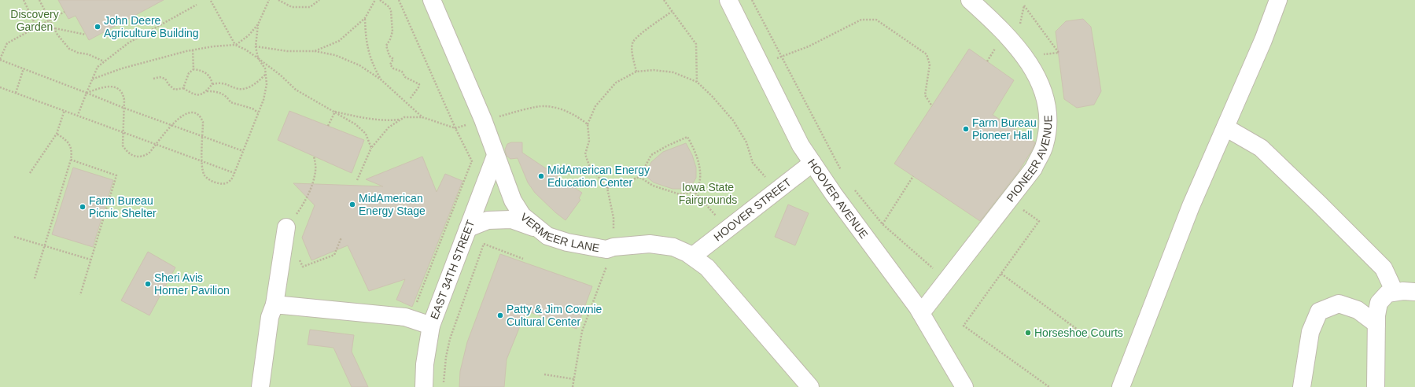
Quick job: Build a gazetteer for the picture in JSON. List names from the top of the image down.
{
  "streets": {
    "lane": [
      "PIONEER AVENUE",
      "HOOVER AVENUE",
      "HOOVER STREET",
      "VERMEER LANE",
      "EAST 34TH STREET"
    ]
  },
  "crossings": [
    ["PIONEER AVENUE", "HOOVER AVENUE"],
    ["HOOVER AVENUE", "HOOVER STREET"],
    ["HOOVER STREET", "VERMEER LANE"],
    ["VERMEER LANE", "EAST 34TH STREET"]
  ],
  "parks": ["Discovery Garden", "Iowa State Fairgrounds"],
  "places": [
    "John Deere Agriculture Building",
    "Farm Bureau Pioneer Hall",
    "MidAmerican Energy Education Center",
    "MidAmerican Energy Stage",
    "Farm Bureau Picnic Shelter",
    "Sheri Avis Horner Pavilion",
    "Patty & Jim Cownie Cultural Center",
    "Horseshoe Courts"
  ]
}
